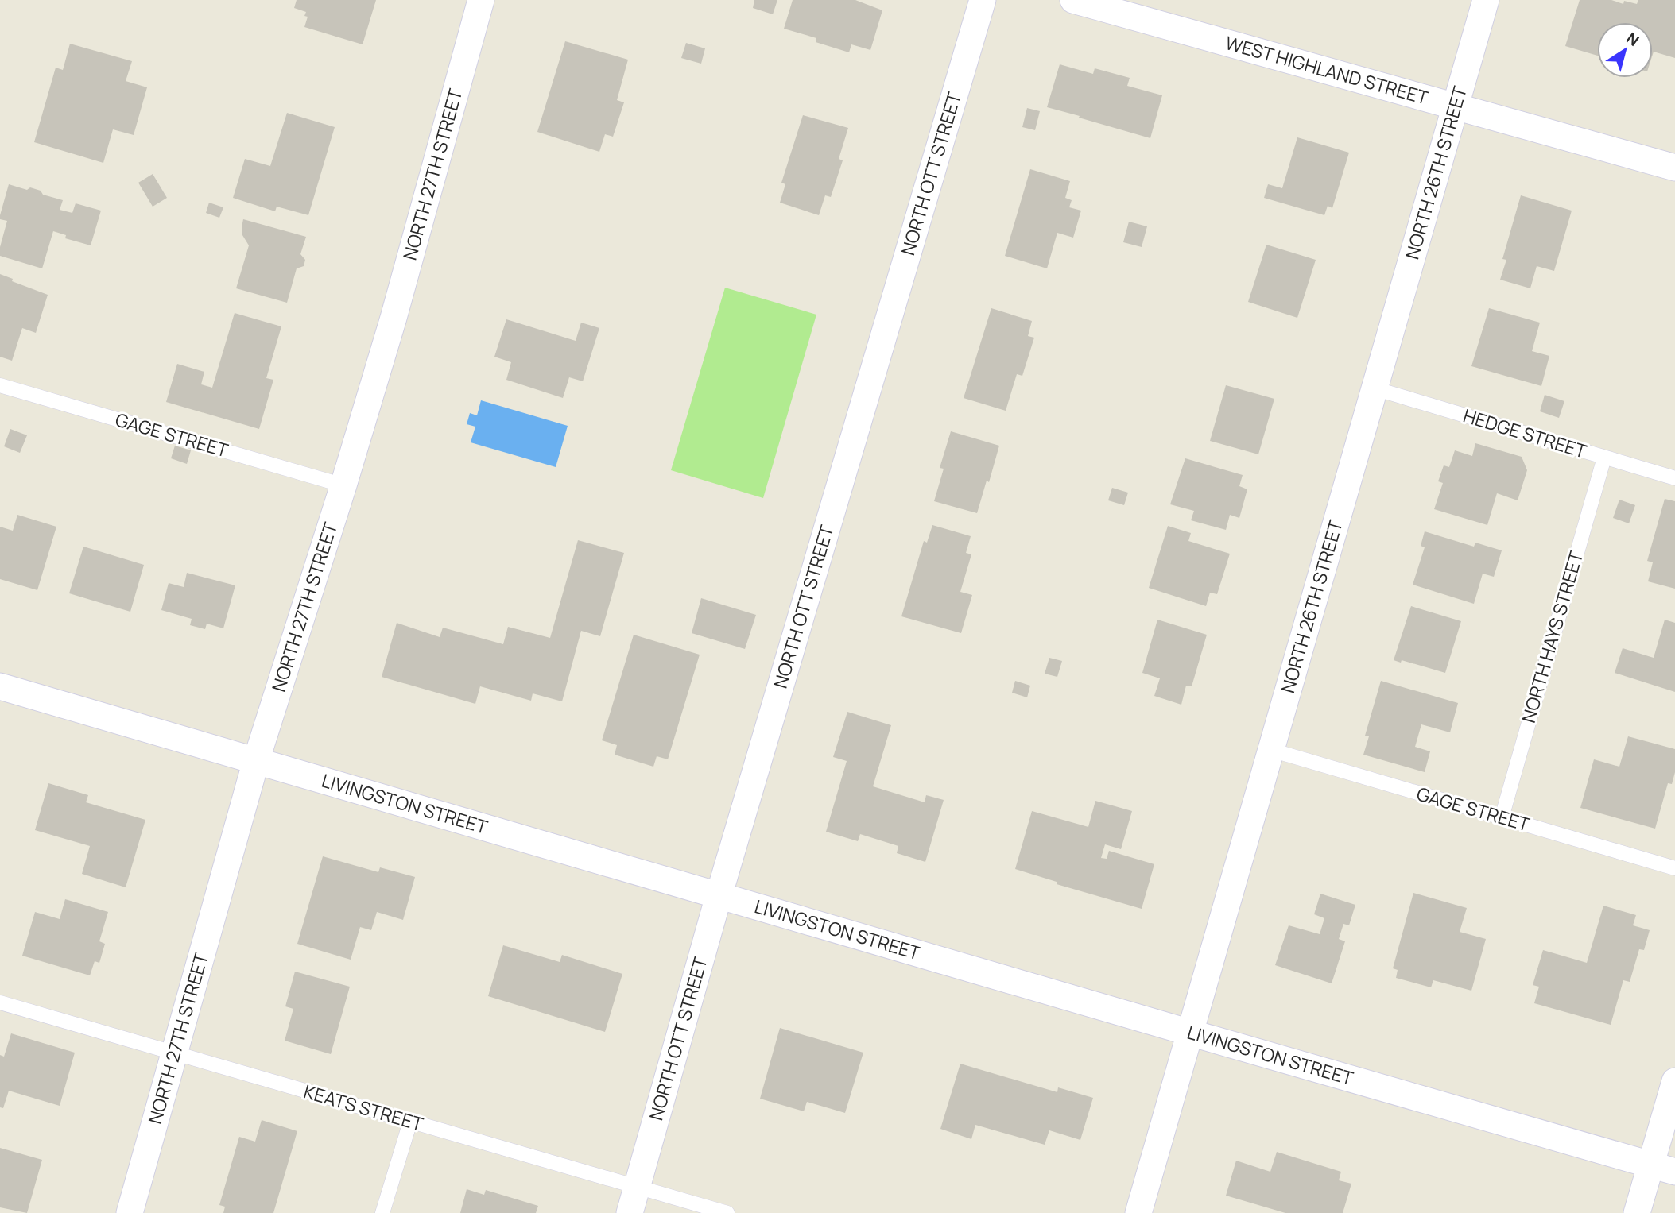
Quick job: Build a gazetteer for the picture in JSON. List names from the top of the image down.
{
  "streets": {
    "street": [
      "WEST HIGHLAND STREET",
      "NORTH 26TH STREET",
      "NORTH OTT STREET",
      "NORTH 27TH STREET",
      "LIVINGSTON STREET"
    ],
    "lane": [
      "HEDGE STREET",
      "GAGE STREET",
      "NORTH HAYS STREET",
      "KEATS STREET"
    ]
  },
  "crossings": [
    ["WEST HIGHLAND STREET", "NORTH 26TH STREET"],
    ["NORTH 26TH STREET", "HEDGE STREET"],
    ["NORTH 26TH STREET", "GAGE STREET"],
    ["NORTH 26TH STREET", "LIVINGSTON STREET"],
    ["NORTH OTT STREET", "LIVINGSTON STREET"],
    ["NORTH OTT STREET", "KEATS STREET"],
    ["NORTH 27TH STREET", "GAGE STREET"],
    ["NORTH 27TH STREET", "LIVINGSTON STREET"],
    ["NORTH 27TH STREET", "KEATS STREET"],
    ["HEDGE STREET", "NORTH HAYS STREET"],
    ["GAGE STREET", "NORTH HAYS STREET"]
  ],
  "north": "top right"
}
